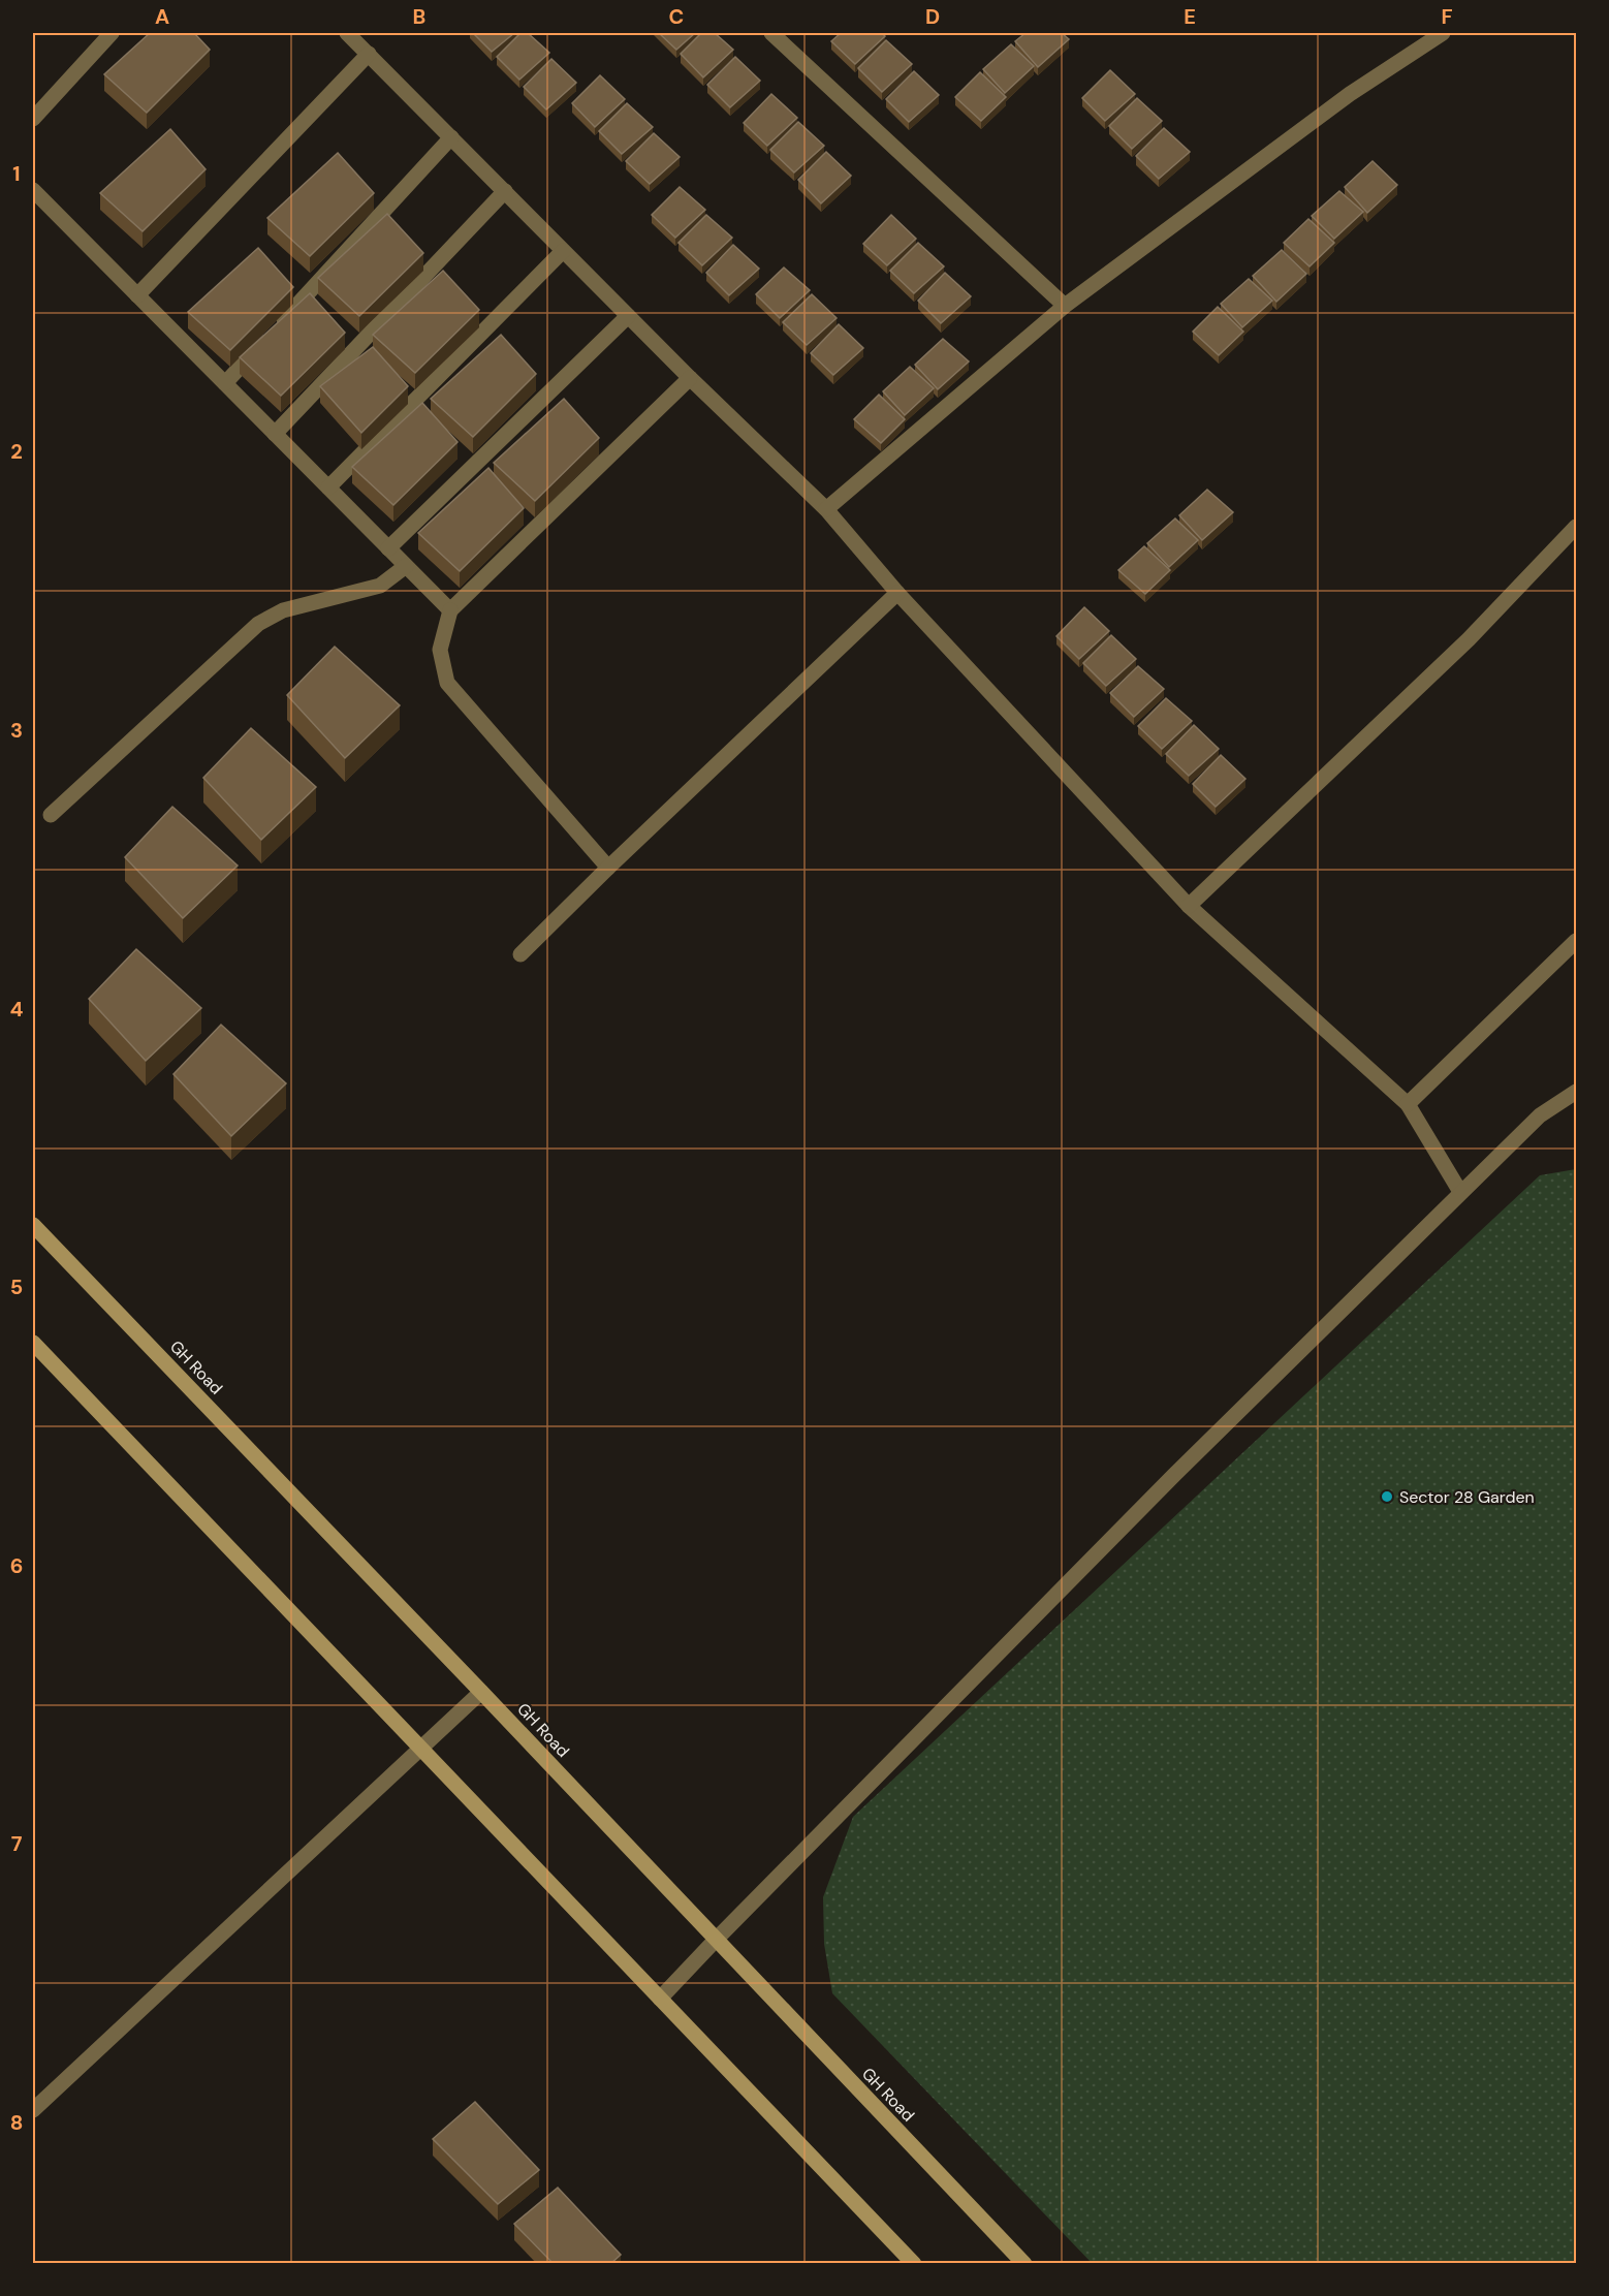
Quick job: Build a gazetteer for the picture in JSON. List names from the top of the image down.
{
  "streets": {
    "main road": ["GH Road"]
  },
  "places": ["Sector 28 Garden"],
  "grid": {
    "columns": [
      "A",
      "B",
      "C",
      "D",
      "E",
      "F"
    ],
    "rows": [
      "1",
      "2",
      "3",
      "4",
      "5",
      "6",
      "7",
      "8"
    ]
  }
}
